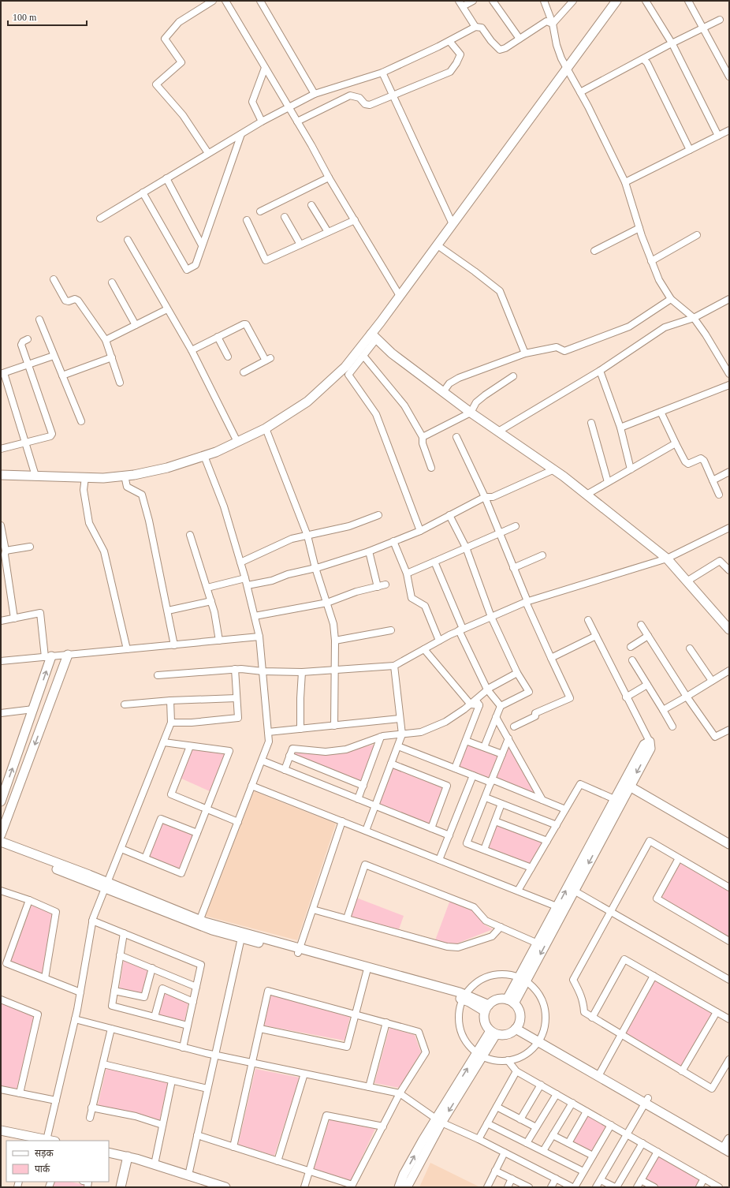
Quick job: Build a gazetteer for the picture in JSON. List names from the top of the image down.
{
  "legend": ["सड़क", "पार्क"],
  "scale_bar": "100 m"
}
